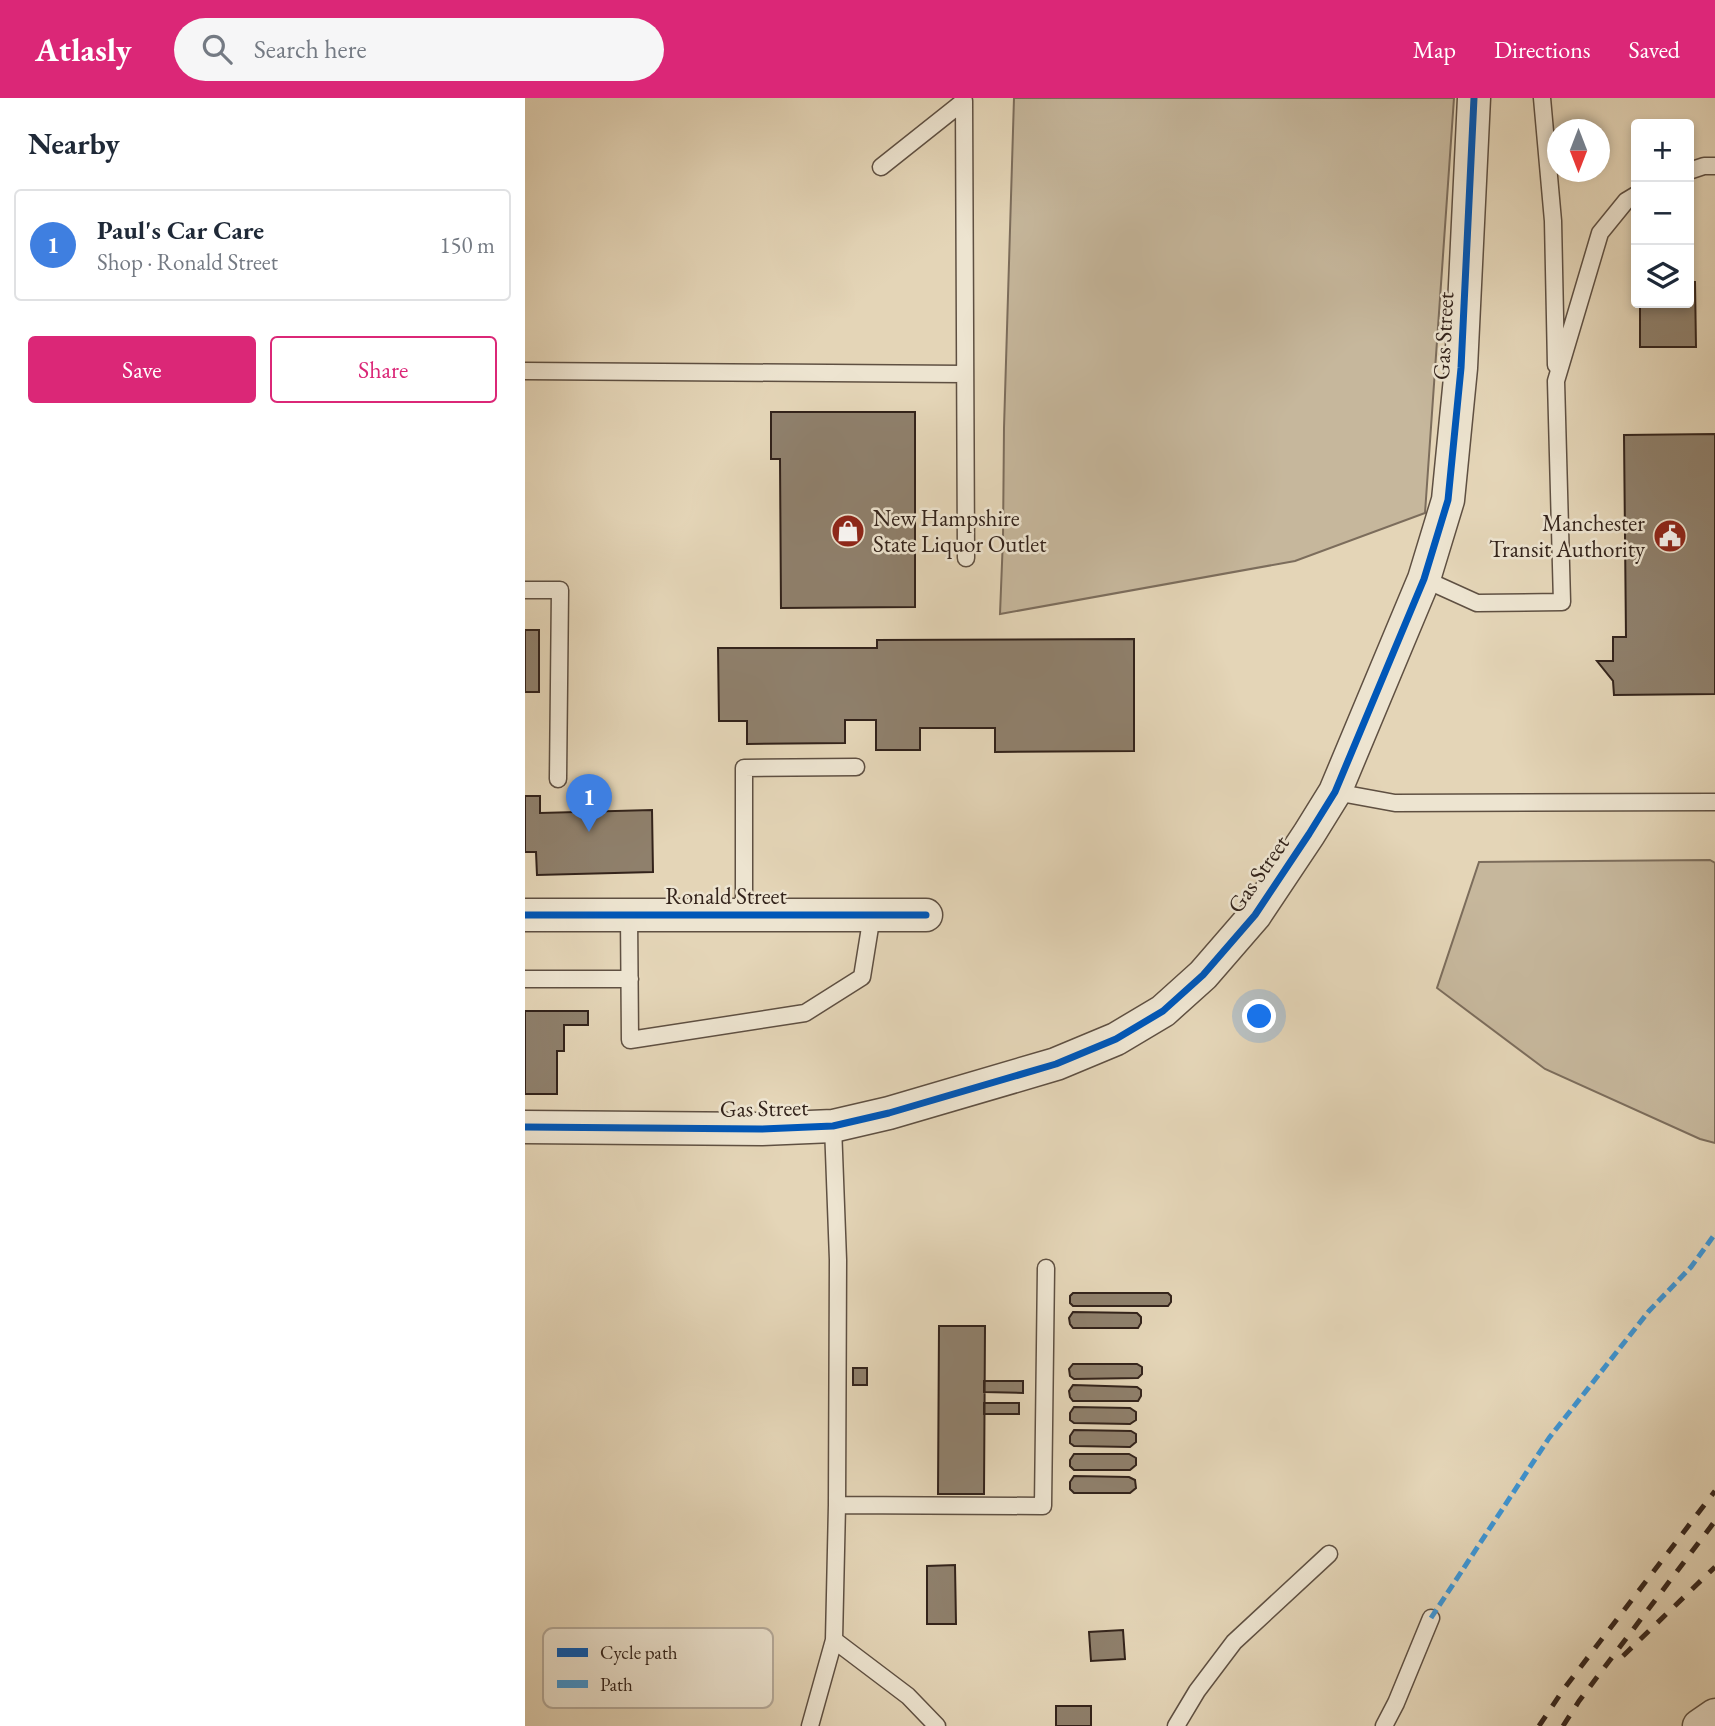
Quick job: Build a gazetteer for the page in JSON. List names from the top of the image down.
{
  "streets": {
    "street": ["Gas Street", "Ronald Street"]
  },
  "places": {
    "shop": ["New Hampshire State Liquor Outlet"],
    "public building": ["Manchester Transit Authority"]
  },
  "legend": ["Cycle path", "Path"],
  "north": "bottom",
  "page": {
    "header": "Atlasly",
    "search": "Search here",
    "nav": ["Map", "Directions", "Saved"],
    "heading": "Nearby",
    "map_buttons": ["+", "−"],
    "list": [
      {
        "mark": "1",
        "name": "Paul's Car Care",
        "note": "Shop · Ronald Street",
        "value": "150 m"
      }
    ],
    "buttons": ["Save", "Share"],
    "pins": "1"
  }
}
